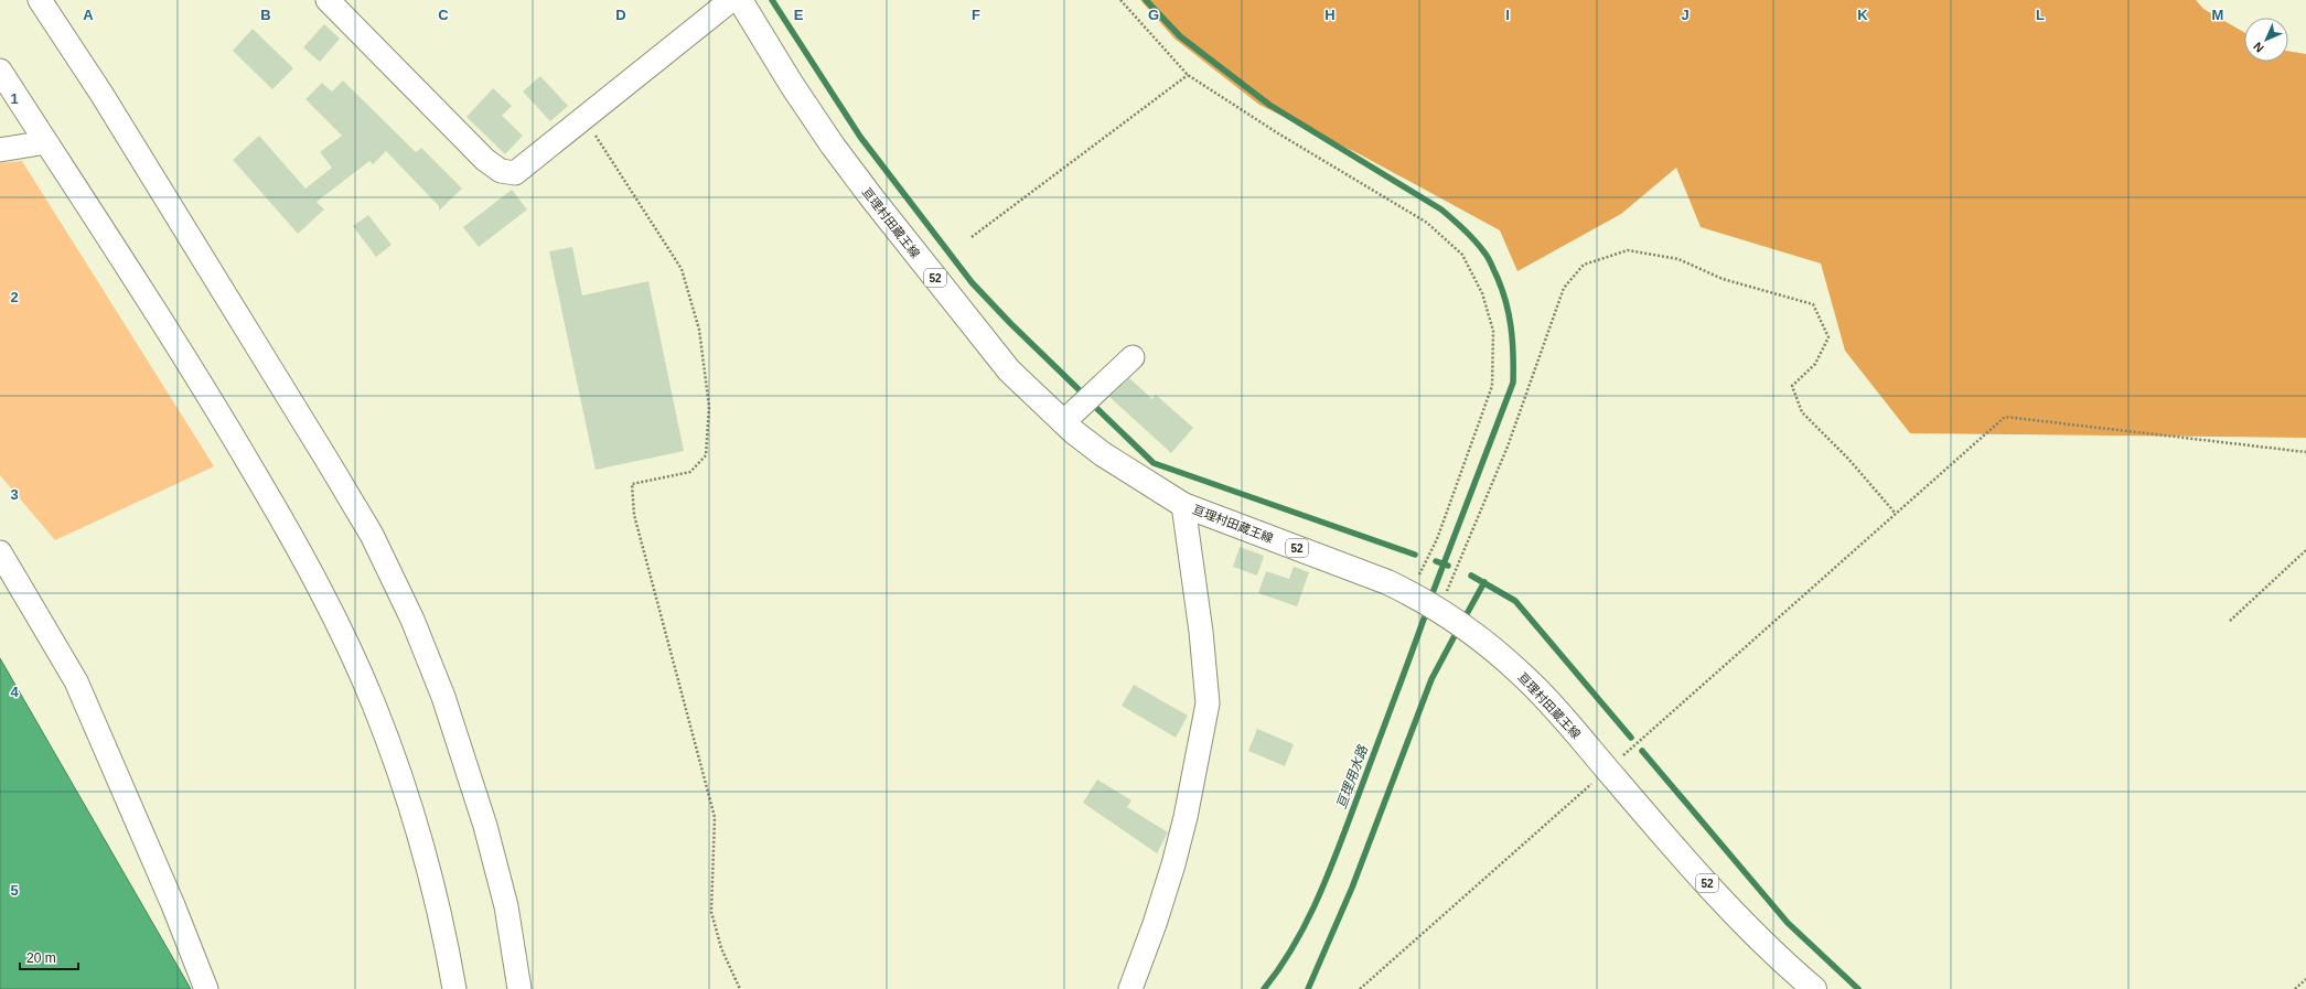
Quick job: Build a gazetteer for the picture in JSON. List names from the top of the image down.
{
  "streets": {
    "main road": ["亘理村田蔵王線", "52"]
  },
  "water": ["亘理用水路"],
  "scale_bar": "20 m",
  "north": "bottom left",
  "grid": {
    "columns": [
      "A",
      "B",
      "C",
      "D",
      "E",
      "F",
      "G",
      "H",
      "I",
      "J",
      "K",
      "L",
      "M"
    ],
    "rows": [
      "1",
      "2",
      "3",
      "4",
      "5"
    ]
  }
}
